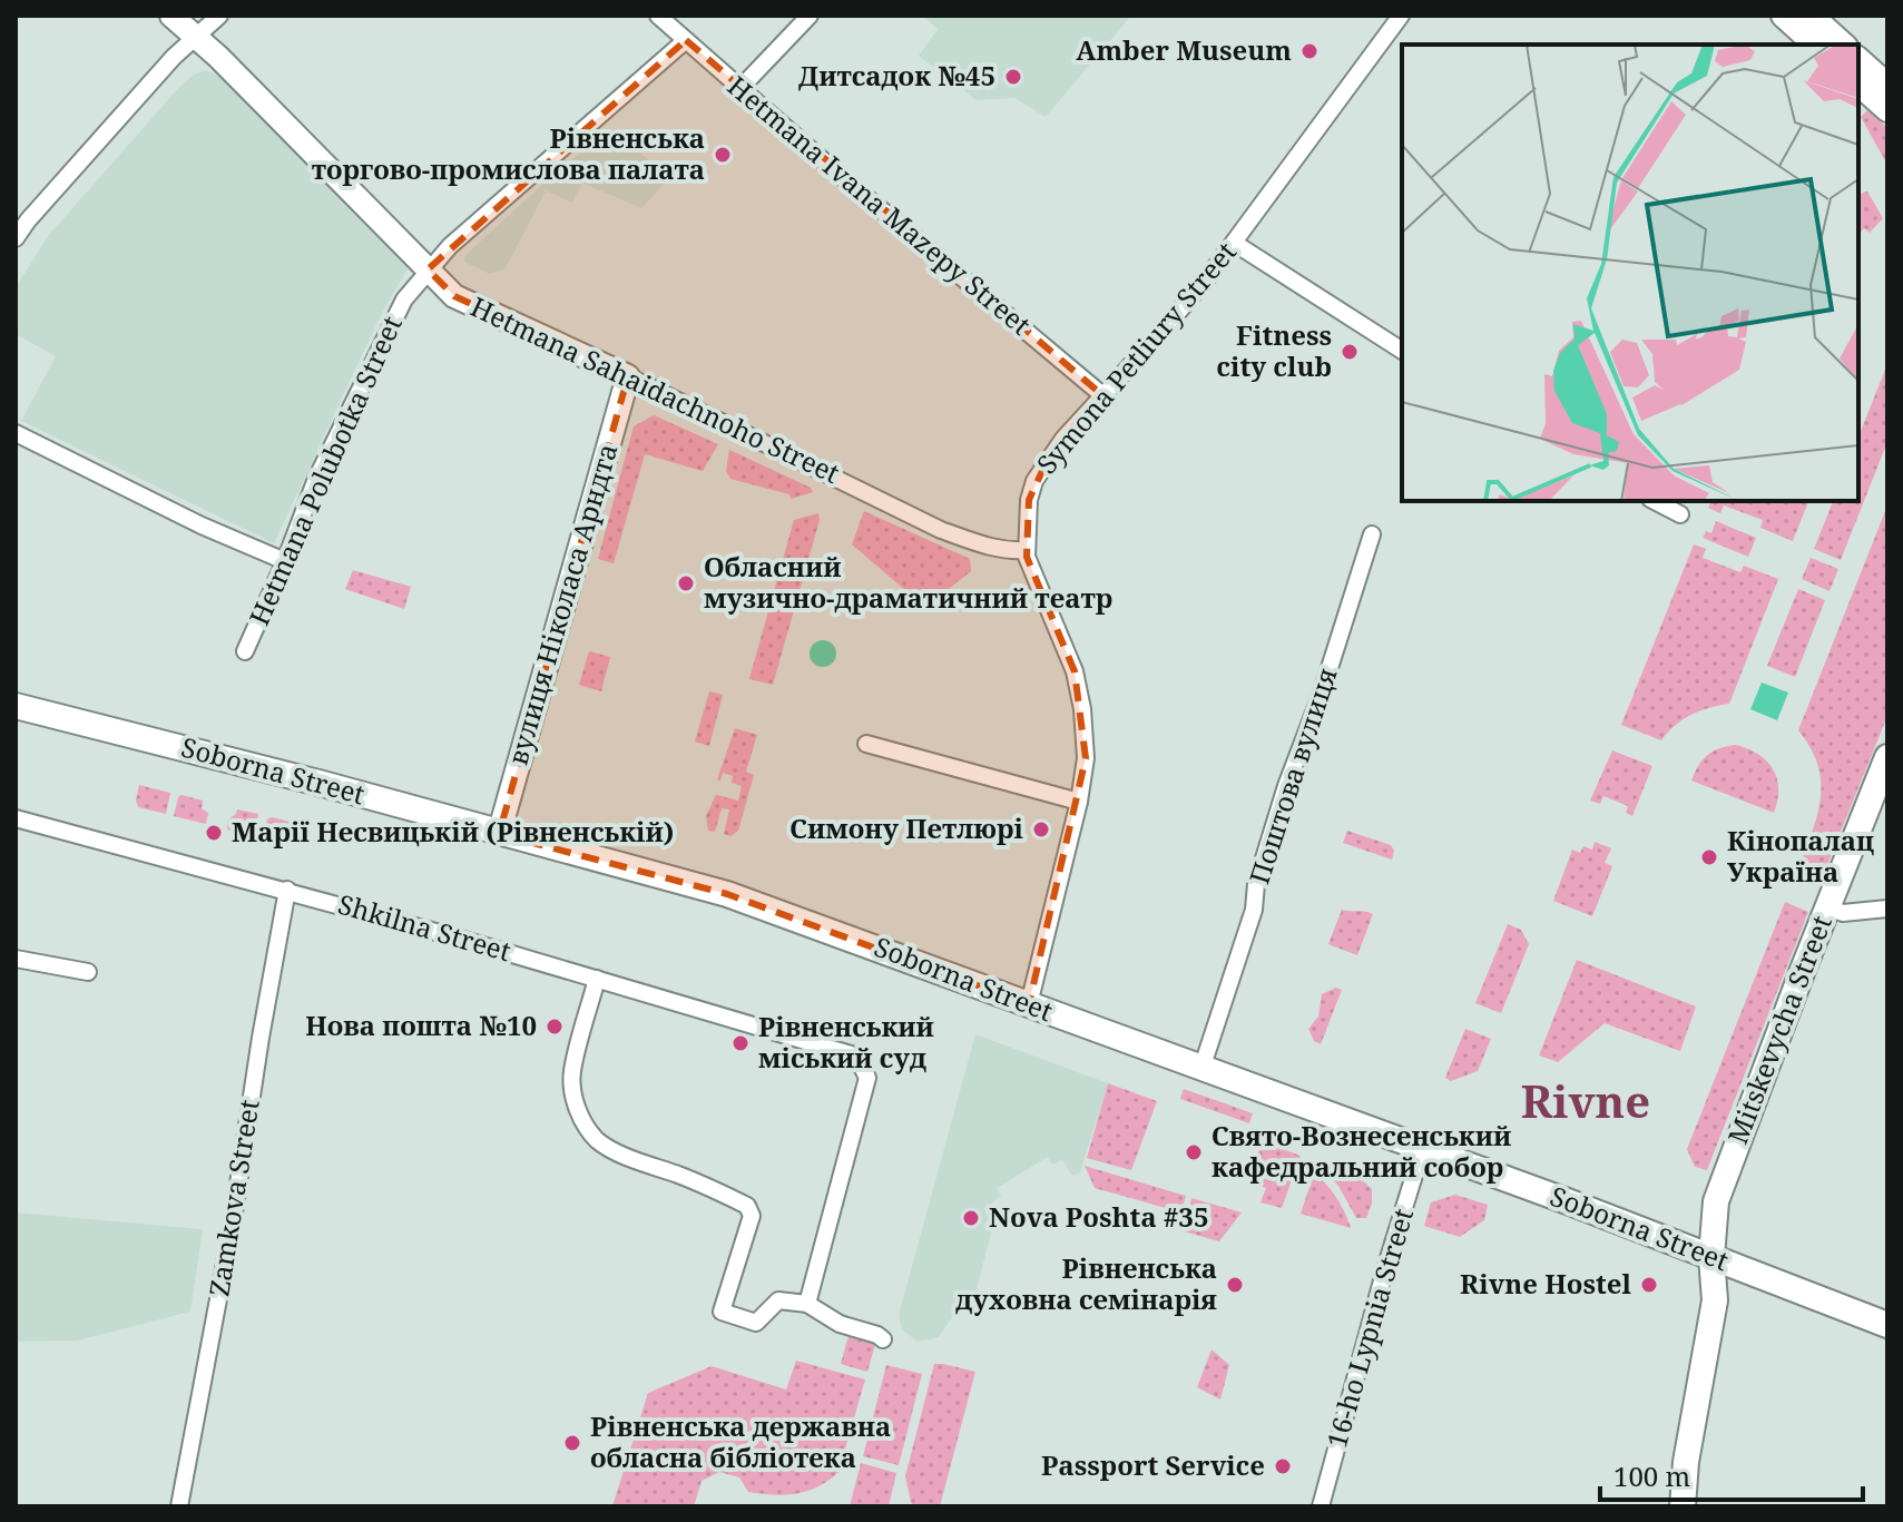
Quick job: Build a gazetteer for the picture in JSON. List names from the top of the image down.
{
  "streets": {
    "main road": ["Soborna Street", "Mitskevycha Street"],
    "street": [
      "Hetmana Ivana Mazepy Street",
      "Symona Petliury Street",
      "Hetmana Sahaidachnoho Street",
      "Hetmana Polubotka Street",
      "вулиця Ніколаса Арндта",
      "Поштова вулиця",
      "Shkilna Street",
      "Zamkova Street",
      "16-ho Lypnia Street"
    ]
  },
  "crossings": [
    ["Hetmana Ivana Mazepy Street", "Symona Petliury Street"],
    ["Hetmana Ivana Mazepy Street", "Hetmana Polubotka Street"],
    ["Symona Petliury Street", "Hetmana Sahaidachnoho Street"],
    ["Symona Petliury Street", "Soborna Street"],
    ["Hetmana Sahaidachnoho Street", "Hetmana Polubotka Street"],
    ["Hetmana Sahaidachnoho Street", "вулиця Ніколаса Арндта"],
    ["вулиця Ніколаса Арндта", "Soborna Street"],
    ["Soborna Street", "Поштова вулиця"],
    ["Soborna Street", "Mitskevycha Street"],
    ["Soborna Street", "16-ho Lypnia Street"],
    ["Shkilna Street", "Zamkova Street"]
  ],
  "districts": ["Rivne"],
  "places": [
    "Amber Museum",
    "Дитсадок №45",
    "Рівненська торгово-промислова палата",
    "Fitness city club",
    "Обласний музично-драматичний театр",
    "Симону Петлюрі",
    "Марії Несвицькій (Рівненській)",
    "Кінопалац Україна",
    "Нова пошта №10",
    "Рівненський міський суд",
    "Свято-Вознесенський кафедральний собор",
    "Nova Poshta #35",
    "Рівненська духовна семінарія",
    "Rivne Hostel",
    "Рівненська державна обласна бібліотека",
    "Passport Service"
  ],
  "scale_bar": "100 m"
}
